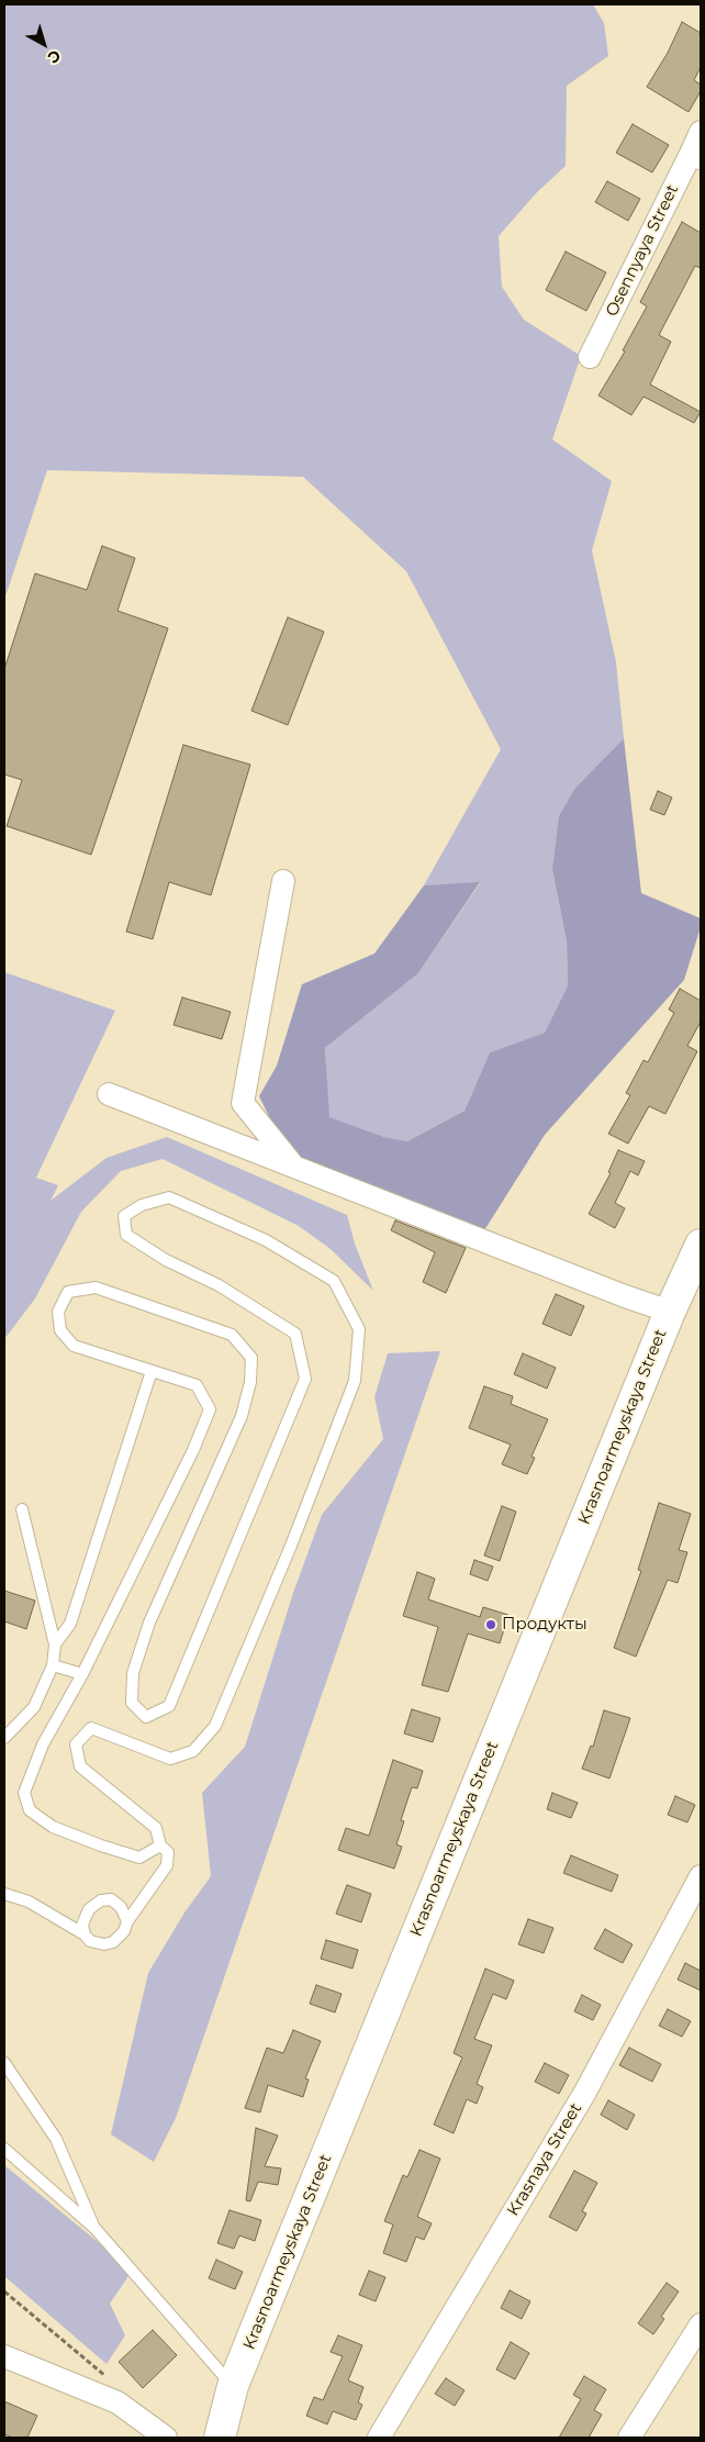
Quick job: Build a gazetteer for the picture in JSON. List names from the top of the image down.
{
  "streets": {
    "main road": ["Krasnoarmeyskaya Street"],
    "street": ["Osennyaya Street", "Krasnaya Street"]
  },
  "places": ["Продукты"],
  "north": "bottom right"
}
